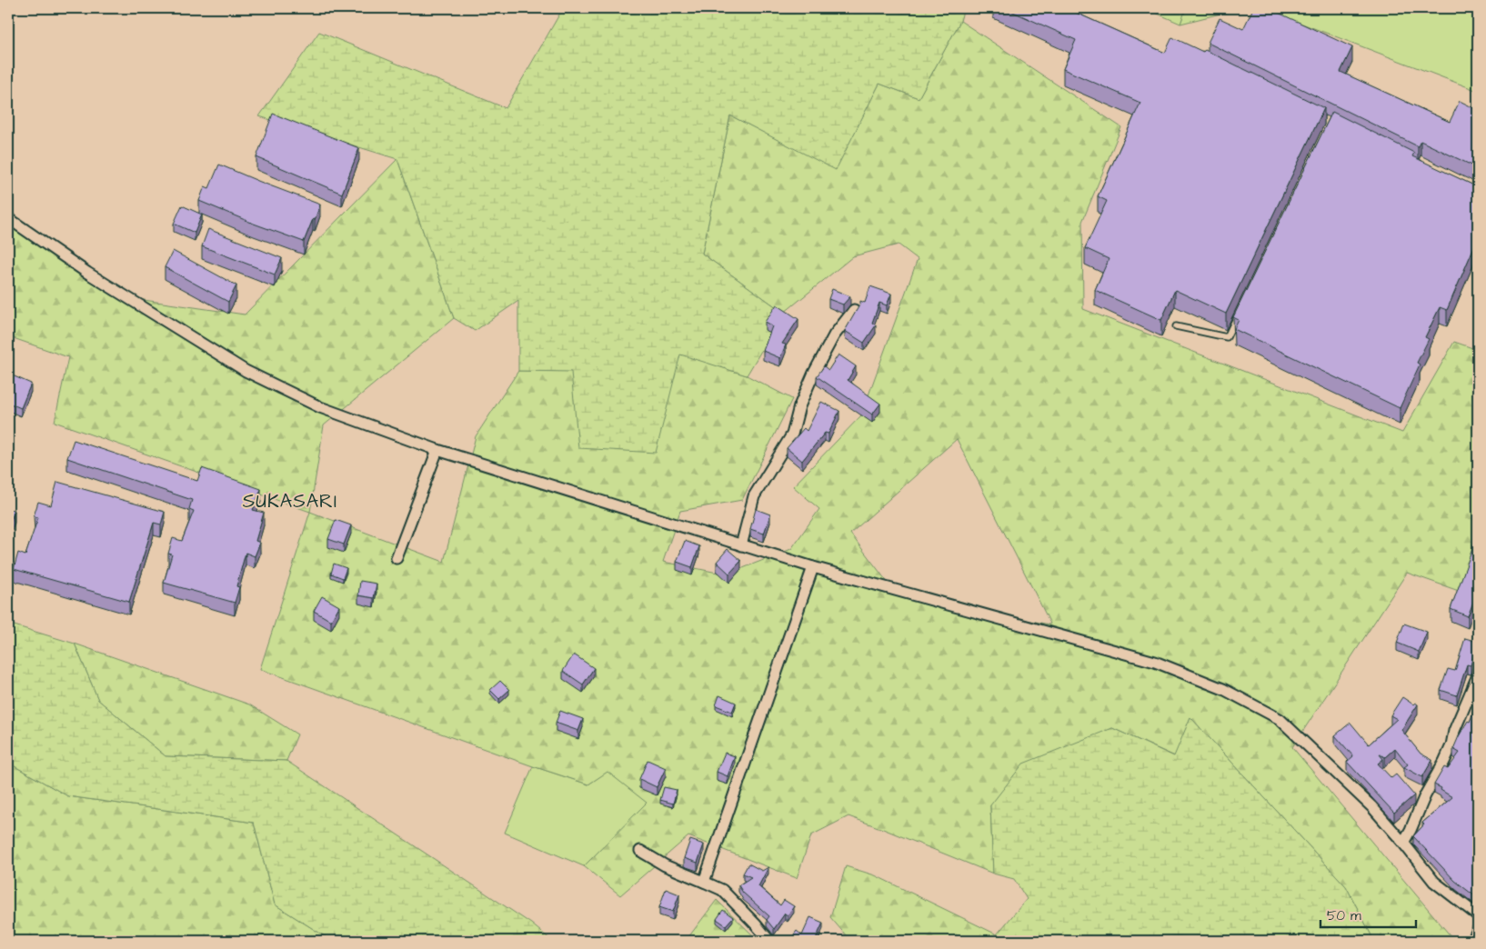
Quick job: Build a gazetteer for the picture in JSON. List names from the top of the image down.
{
  "districts": ["SUKASARI"],
  "scale_bar": "50 m"
}
